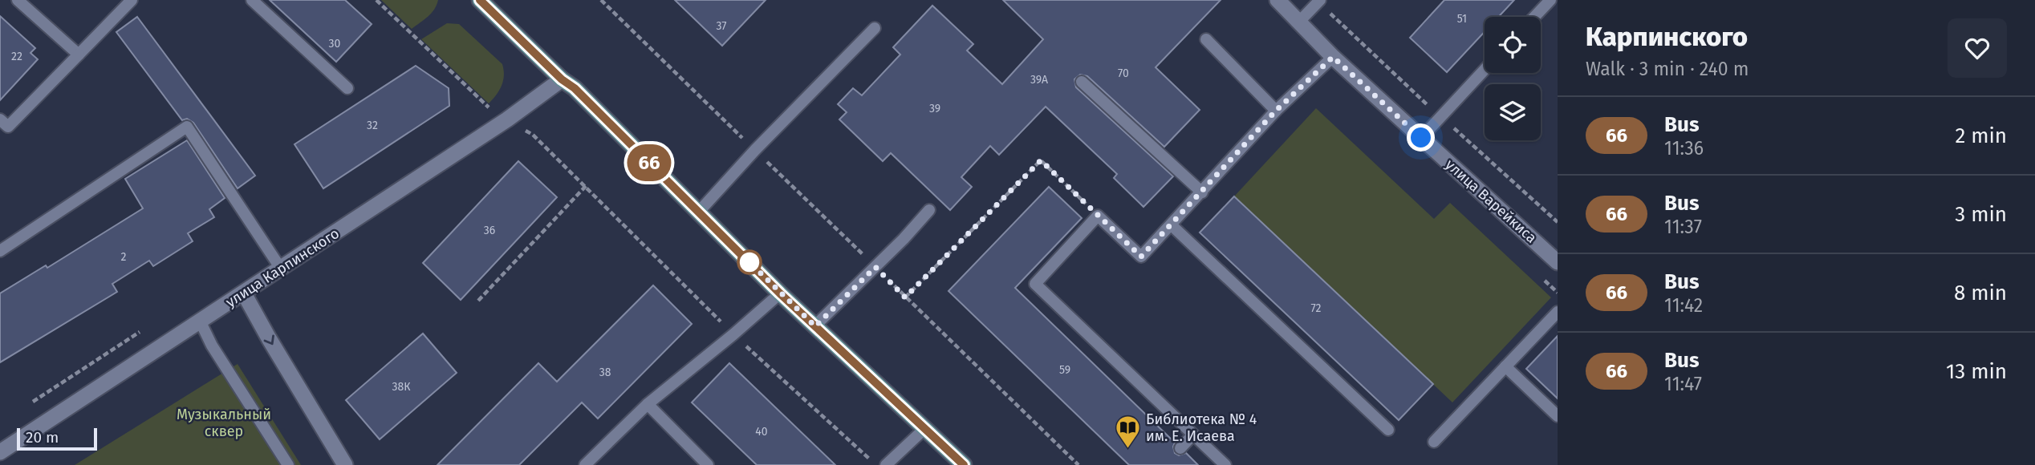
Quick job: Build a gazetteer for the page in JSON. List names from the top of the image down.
{
  "streets": {
    "street": ["улица Варейкиса", "улица Карпинского"]
  },
  "parks": ["Музыкальный сквер"],
  "places": {
    "library": ["Библиотека № 4 им. Е. Исаева"]
  },
  "lines": ["bus line 66"],
  "house_numbers": [
    "51",
    "37",
    "30",
    "22",
    "70",
    "39А",
    "39",
    "32",
    "36",
    "2",
    "72",
    "59",
    "38",
    "38К",
    "40"
  ],
  "scale_bar": "20 m",
  "page": {
    "on_map": "66",
    "heading": ["Карпинского", "Walk · 3 min · 240 m"],
    "list": [
      {
        "mark": "66",
        "name": "Bus",
        "note": "11:36",
        "value": "2 min"
      },
      {
        "mark": "66",
        "name": "Bus",
        "note": "11:37",
        "value": "3 min"
      },
      {
        "mark": "66",
        "name": "Bus",
        "note": "11:42",
        "value": "8 min"
      },
      {
        "mark": "66",
        "name": "Bus",
        "note": "11:47",
        "value": "13 min"
      }
    ],
    "scale": "20 m"
  }
}
